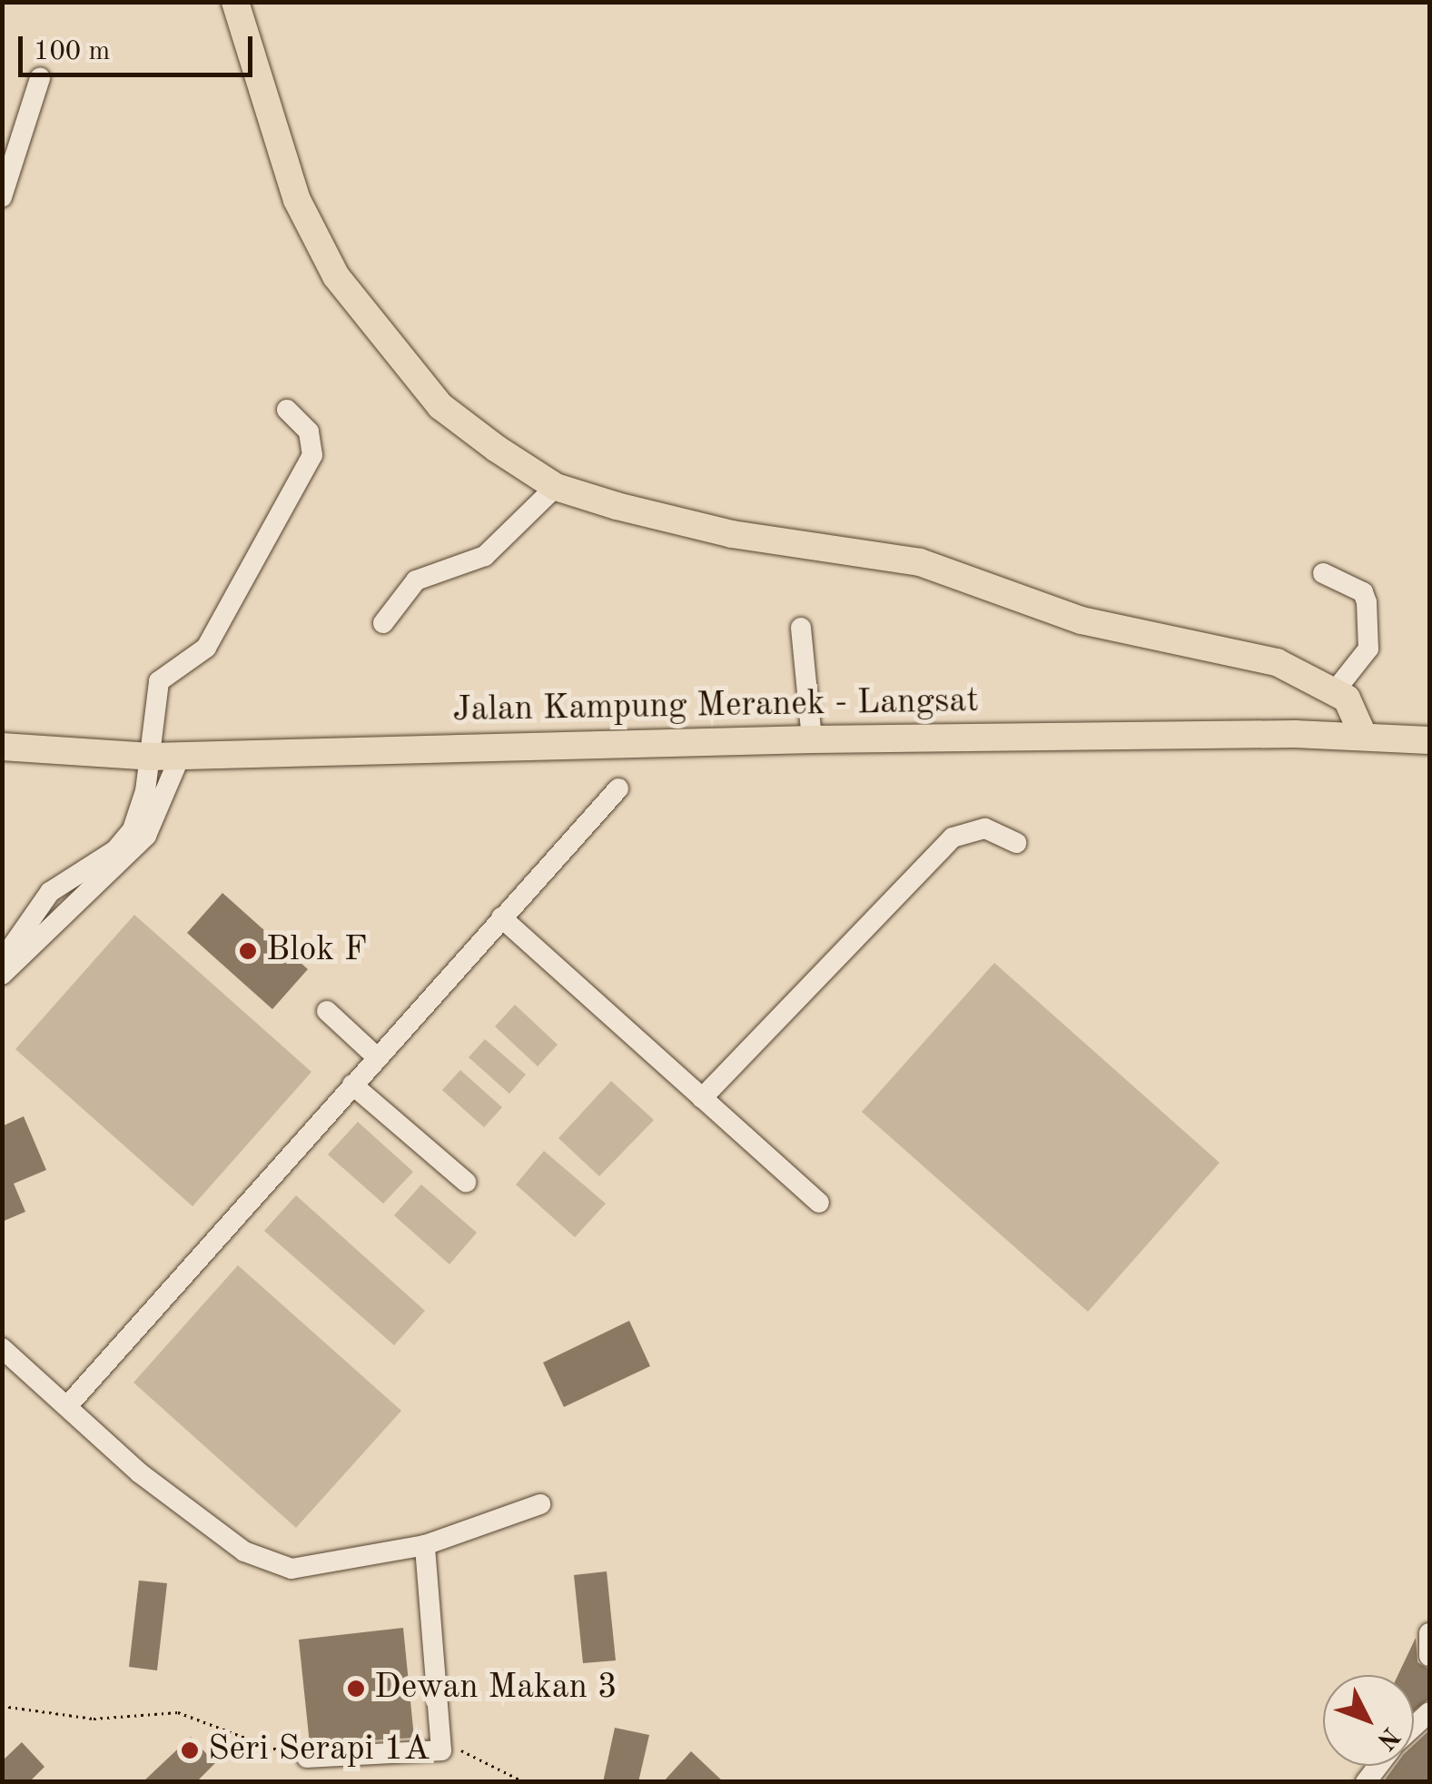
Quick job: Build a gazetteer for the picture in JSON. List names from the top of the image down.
{
  "streets": {
    "main road": ["Jalan Kampung Meranek - Langsat"]
  },
  "places": ["Blok F", "Dewan Makan 3", "Seri Serapi 1A"],
  "scale_bar": "100 m",
  "north": "bottom right"
}
